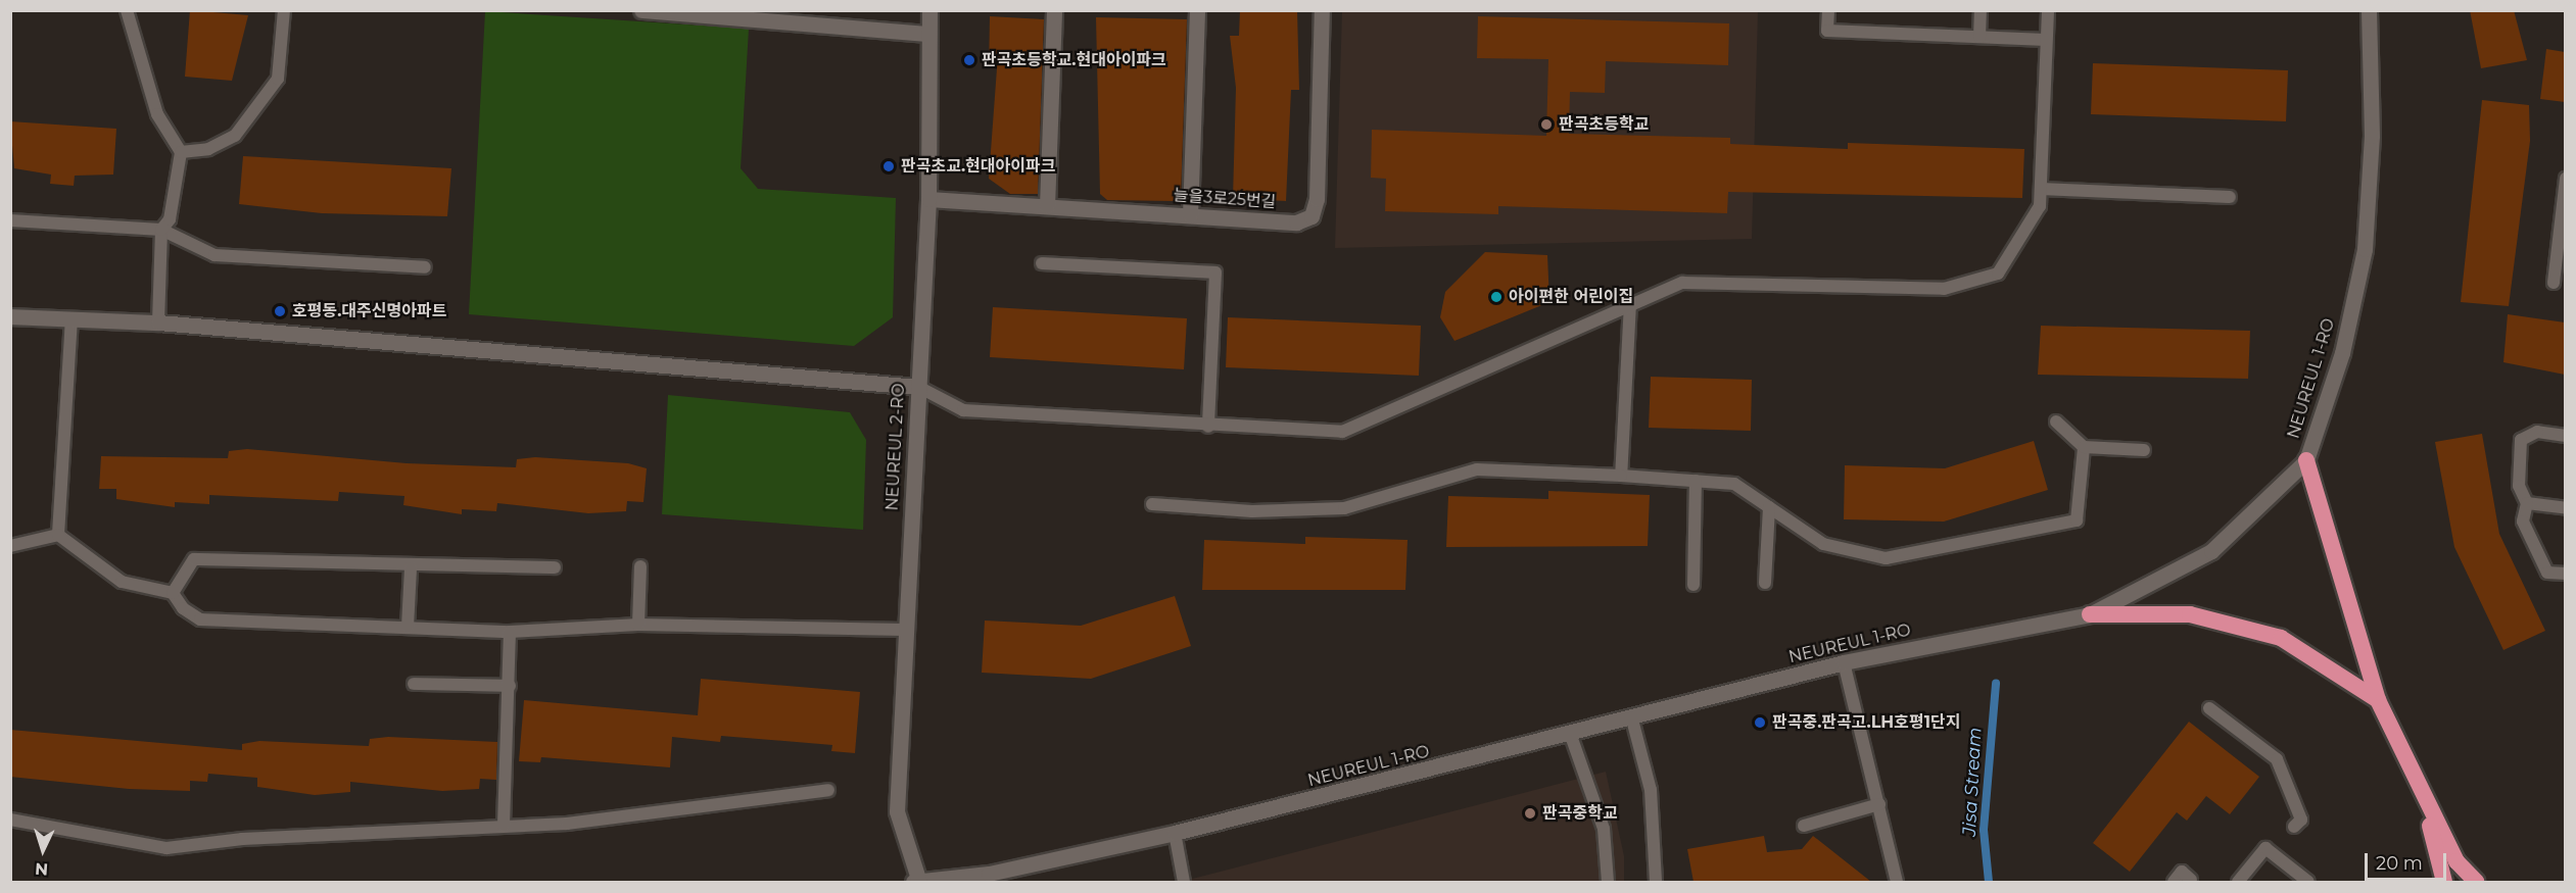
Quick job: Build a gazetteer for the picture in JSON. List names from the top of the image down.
{
  "streets": {
    "street": ["늘을3로25번길", "NEUREUL 1-RO", "NEUREUL 2-RO"]
  },
  "crossings": [
    ["늘을3로25번길", "NEUREUL 2-RO"],
    ["NEUREUL 1-RO", "NEUREUL 2-RO"]
  ],
  "water": ["Jisa Stream"],
  "places": [
    "판곡초등학교.현대아이파크",
    "판곡초등학교",
    "판곡초교.현대아이파크",
    "아이편한 어린이집",
    "호평동.대주신명아파트",
    "판곡중.판곡고.LH호평1단지",
    "판곡중학교"
  ],
  "scale_bar": "20 m",
  "north": "bottom"
}
